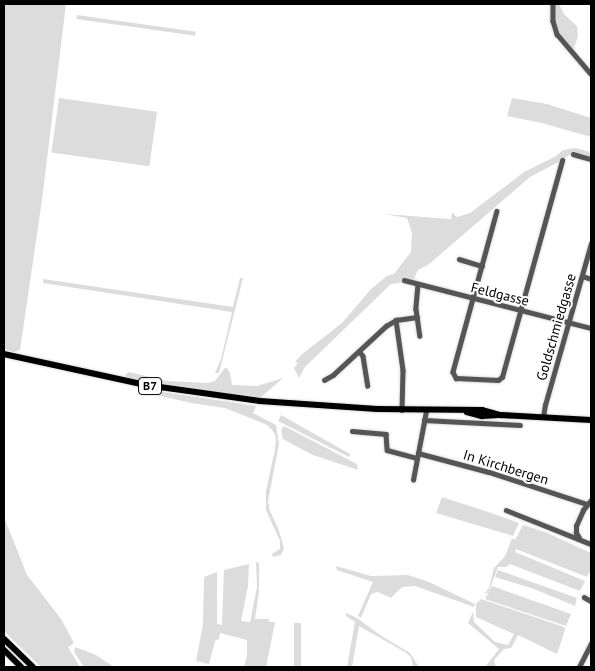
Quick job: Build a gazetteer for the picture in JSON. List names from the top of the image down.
{
  "streets": {
    "main road": ["B7"],
    "street": ["Feldgasse", "Goldschmiedgasse", "In Kirchbergen"]
  },
  "crossings": [
    ["Feldgasse", "Goldschmiedgasse"],
    ["Goldschmiedgasse", "B7"]
  ]
}
